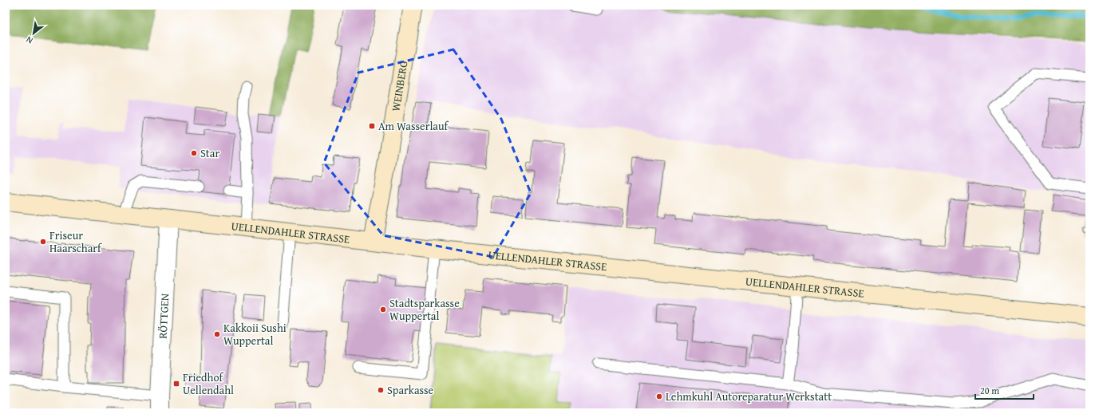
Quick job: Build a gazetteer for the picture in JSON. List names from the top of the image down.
{
  "streets": {
    "main road": ["WEINBERG", "UELLENDAHLER STRASSE"],
    "street": ["RÖTTGEN"]
  },
  "crossings": [
    ["WEINBERG", "UELLENDAHLER STRASSE"],
    ["UELLENDAHLER STRASSE", "RÖTTGEN"]
  ],
  "places": {
    "transit": ["Am Wasserlauf", "Friedhof Uellendahl"],
    "other": [
      "Star",
      "Friseur Haarscharf",
      "Stadtsparkasse Wuppertal",
      "Kakkoii Sushi Wuppertal",
      "Sparkasse",
      "Lehmkuhl Autoreparatur Werkstatt"
    ]
  },
  "scale_bar": "20 m",
  "north": "bottom left"
}
